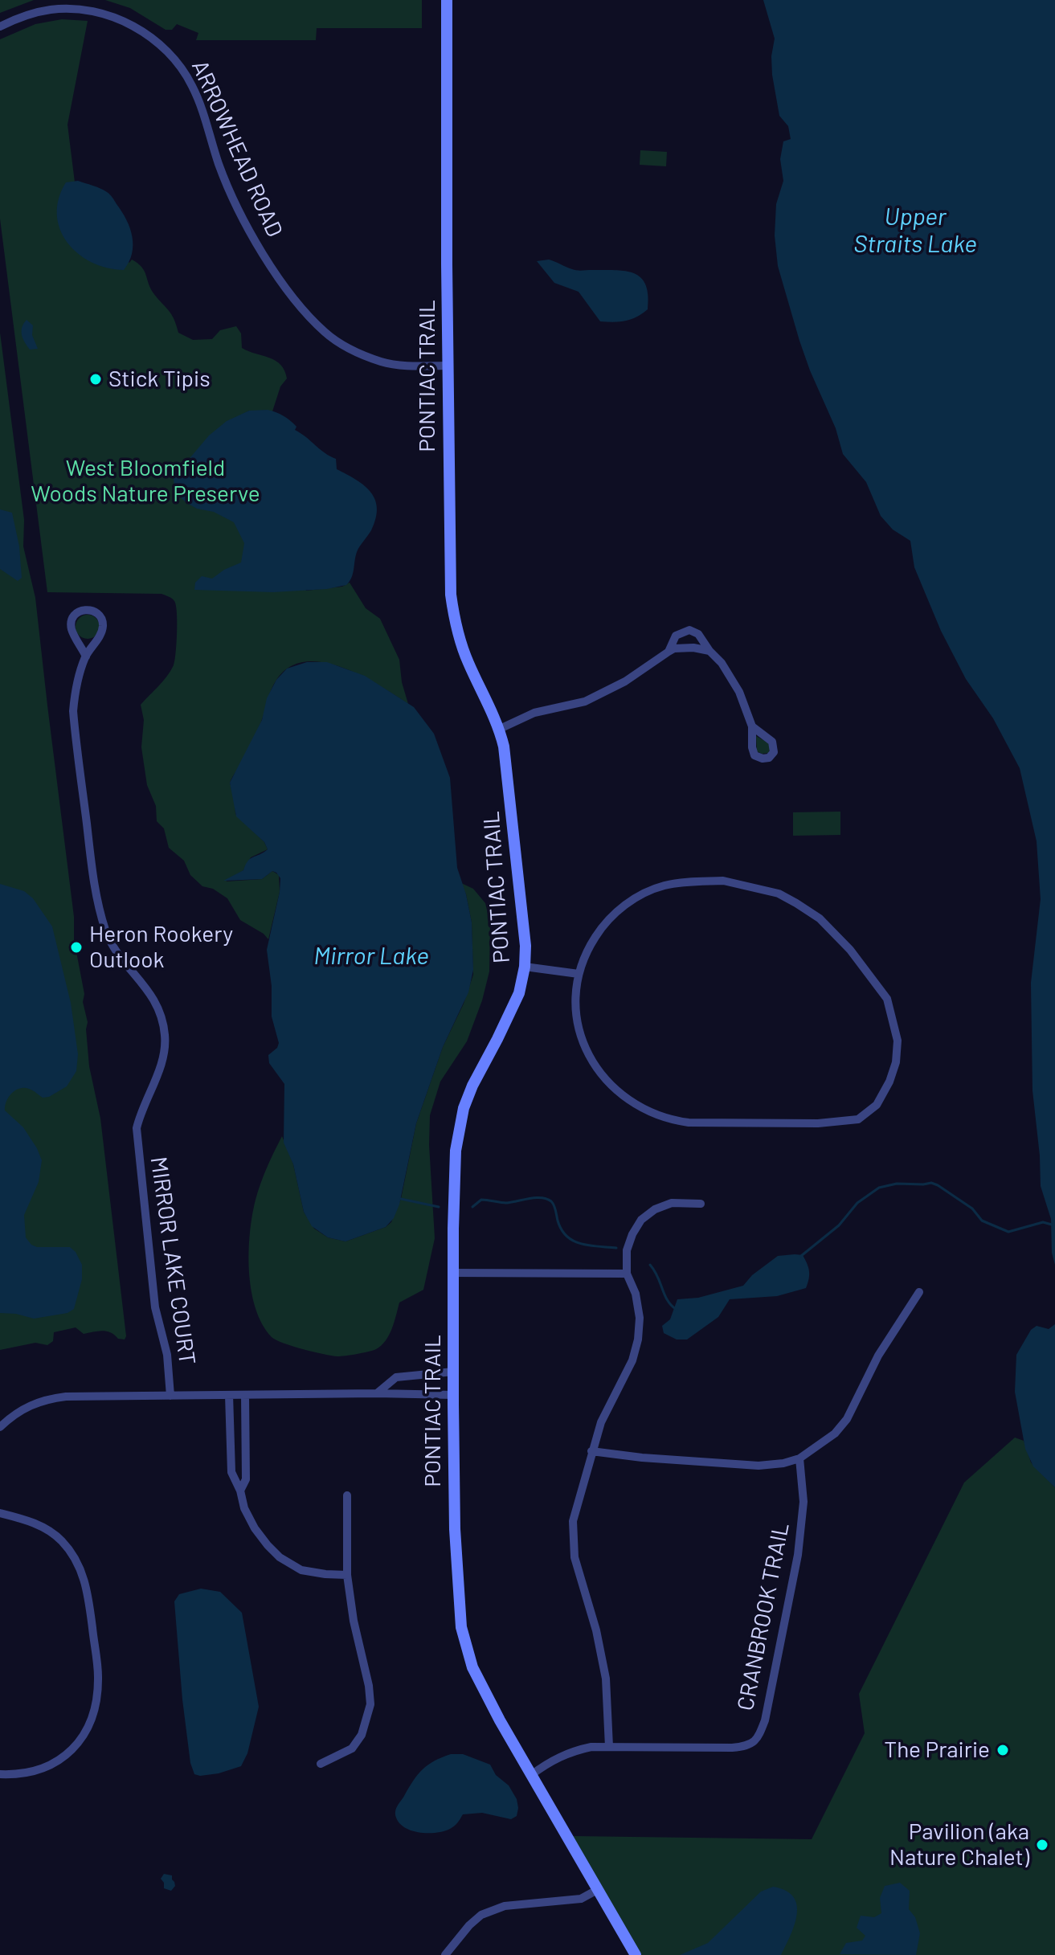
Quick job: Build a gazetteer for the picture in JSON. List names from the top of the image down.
{
  "streets": {
    "main road": ["PONTIAC TRAIL"],
    "street": ["ARROWHEAD ROAD", "MIRROR LAKE COURT", "CRANBROOK TRAIL"]
  },
  "crossings": [
    ["ARROWHEAD ROAD", "PONTIAC TRAIL"],
    ["PONTIAC TRAIL", "CRANBROOK TRAIL"]
  ],
  "water": ["Upper Straits Lake", "Mirror Lake"],
  "parks": ["West Bloomfield Woods Nature Preserve"],
  "places": [
    "Stick Tipis",
    "Heron Rookery Outlook",
    "The Prairie",
    "Pavilion (aka Nature Chalet)"
  ]
}
